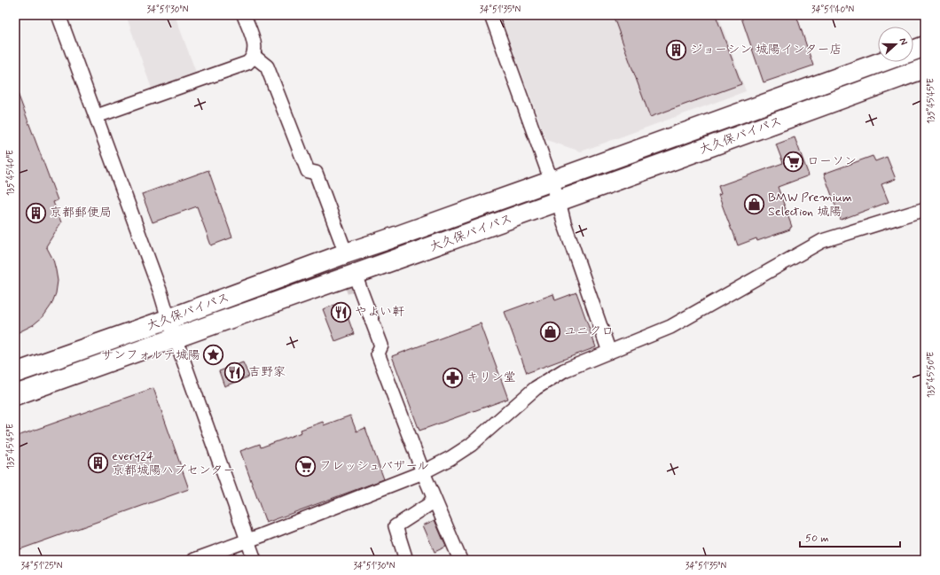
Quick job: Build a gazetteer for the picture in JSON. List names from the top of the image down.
{
  "streets": {
    "highway": ["大久保バイパス"]
  },
  "places": {
    "building": ["ジョーシン 城陽インター店", "京都郵便局", "every24 京都城陽ハブセンター"],
    "supermarket": ["ローソン", "フレッシュバザール"],
    "shop": ["BMW Premium Selection 城陽", "ユニクロ"],
    "restaurant": ["やよい軒", "吉野家"],
    "place": ["サンフォルテ城陽"],
    "pharmacy": ["キリン堂"]
  },
  "scale_bar": "50 m",
  "north": "right",
  "coordinates": [
    "34°51'30\"N",
    "34°51'35\"N",
    "34°51'40\"N",
    "135°45'45\"E",
    "135°45'40\"E",
    "135°45'50\"E",
    "34°51'25\"N"
  ]
}
